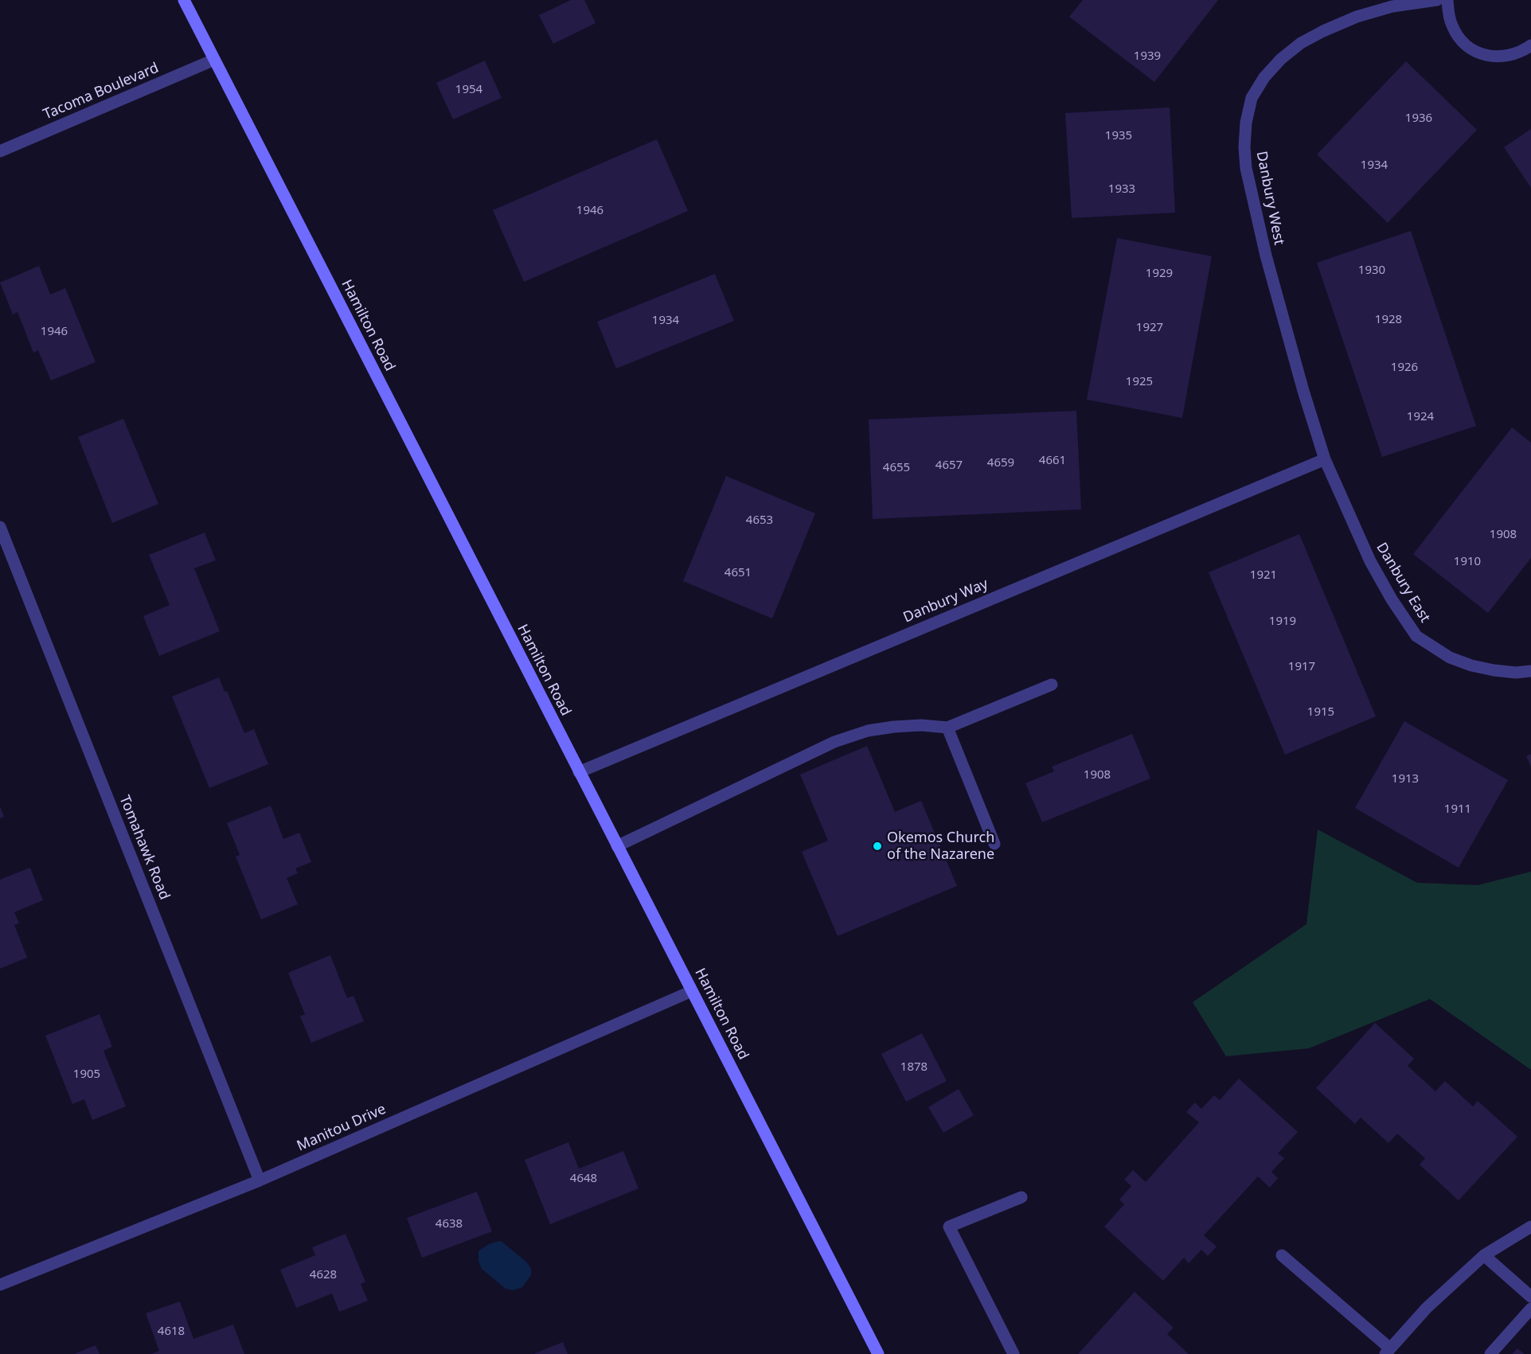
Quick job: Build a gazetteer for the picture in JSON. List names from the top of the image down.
{
  "streets": {
    "street": [
      "Tacoma Boulevard",
      "Danbury West",
      "Hamilton Road",
      "Danbury East",
      "Danbury Way",
      "Tomahawk Road",
      "Manitou Drive"
    ]
  },
  "crossings": [
    ["Tacoma Boulevard", "Hamilton Road"],
    ["Danbury West", "Danbury East"],
    ["Danbury West", "Danbury Way"],
    ["Hamilton Road", "Danbury Way"],
    ["Hamilton Road", "Manitou Drive"],
    ["Danbury East", "Danbury Way"],
    ["Tomahawk Road", "Manitou Drive"]
  ],
  "places": ["Okemos Church of the Nazarene"],
  "house_numbers": [
    "1939",
    "1954",
    "1936",
    "1935",
    "1934",
    "1933",
    "1946",
    "1930",
    "1929",
    "1928",
    "1934",
    "1927",
    "1946",
    "1926",
    "1925",
    "1924",
    "4661",
    "4659",
    "4657",
    "4655",
    "4653",
    "1908",
    "1910",
    "4651",
    "1921",
    "1919",
    "1917",
    "1915",
    "1908",
    "1913",
    "1911",
    "1878",
    "1905",
    "4648",
    "4638",
    "4628",
    "4618"
  ]
}
